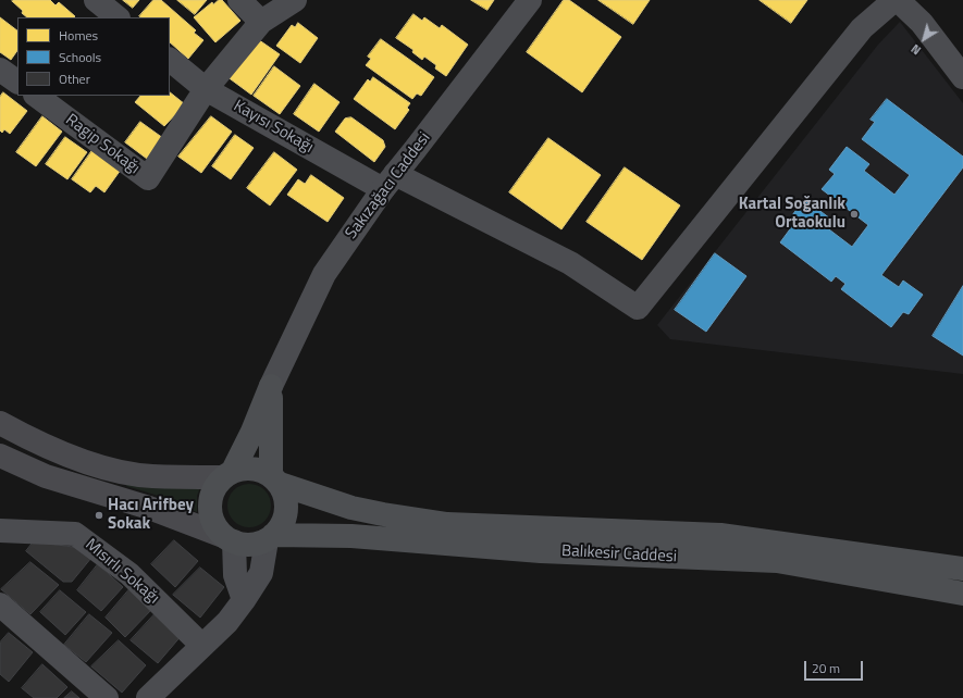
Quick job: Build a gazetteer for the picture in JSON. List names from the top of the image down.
{
  "streets": {
    "main road": ["Balıkesir Caddesi"],
    "street": [
      "Kayısı Sokağı",
      "Ragip Sokağı",
      "Sakızağacı Caddesi",
      "Mısırlı Sokağı"
    ]
  },
  "crossings": [
    ["Kayısı Sokağı", "Ragip Sokağı"],
    ["Kayısı Sokağı", "Sakızağacı Caddesi"]
  ],
  "places": ["Kartal Soğanlık Ortaokulu", "Hacı Ari̇fbey Sokak"],
  "legend": ["Homes", "Schools", "Other"],
  "scale_bar": "20 m",
  "north": "bottom left"
}
